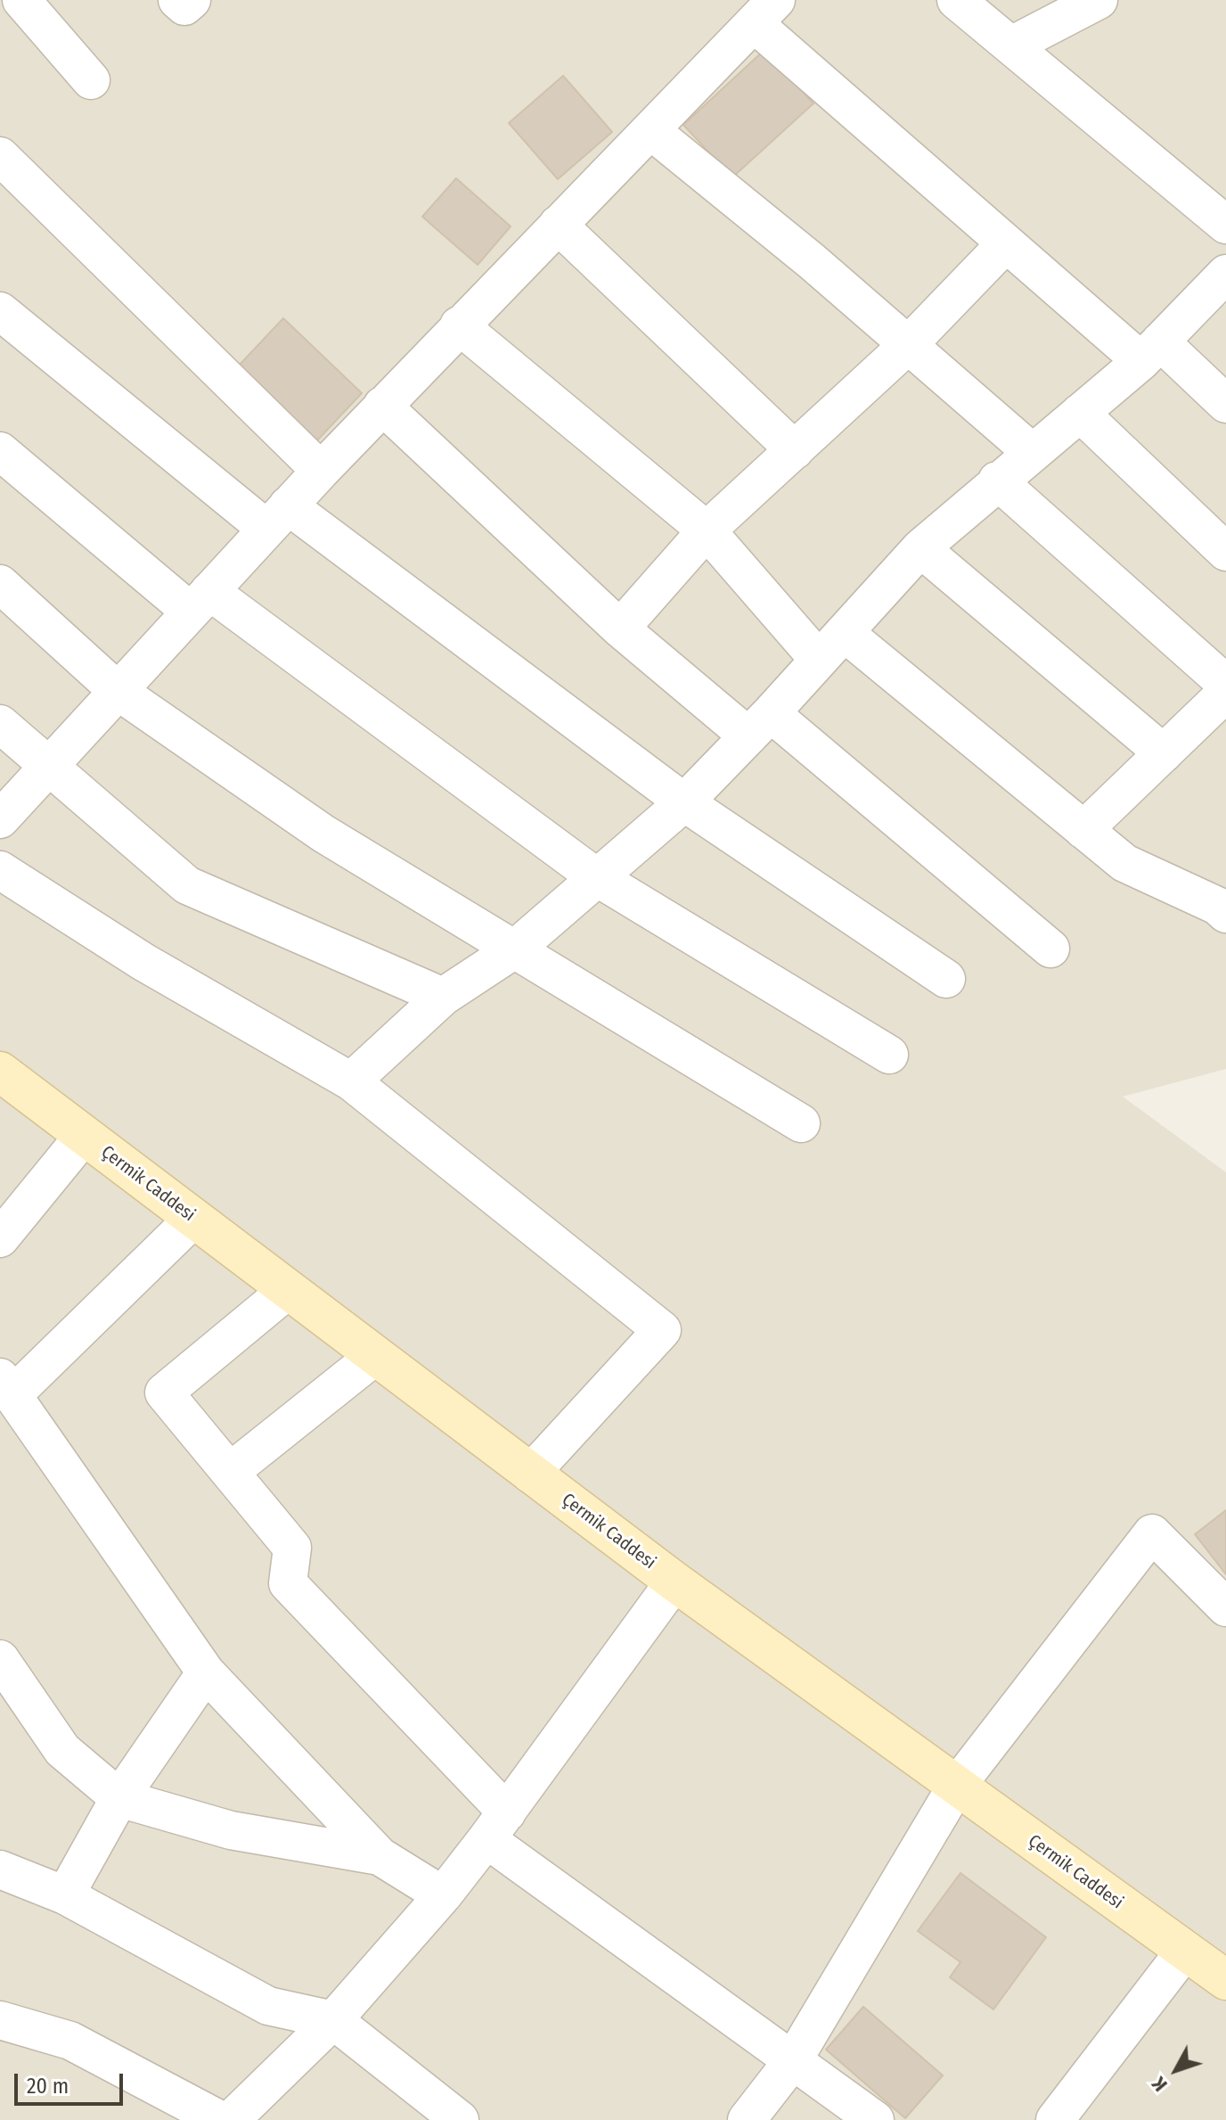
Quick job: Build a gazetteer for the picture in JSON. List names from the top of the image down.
{
  "streets": {
    "main road": ["Çermik Caddesi"]
  },
  "scale_bar": "20 m",
  "north": "bottom left"
}
